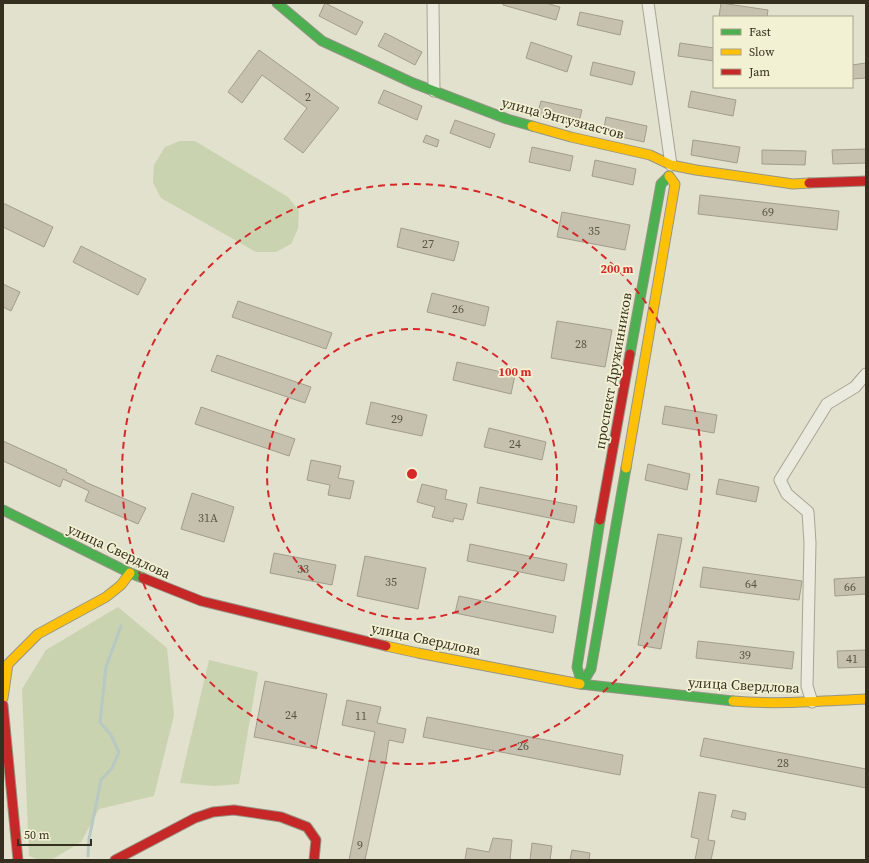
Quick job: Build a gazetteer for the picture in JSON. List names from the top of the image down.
{
  "streets": {
    "street": ["улица Энтузиастов", "проспект Дружинников", "улица Свердлова"]
  },
  "crossings": [
    ["улица Энтузиастов", "проспект Дружинников"],
    ["проспект Дружинников", "улица Свердлова"]
  ],
  "house_numbers": [
    "2",
    "69",
    "35",
    "27",
    "26",
    "28",
    "29",
    "24",
    "31А",
    "33",
    "35",
    "64",
    "66",
    "39",
    "41",
    "24",
    "11",
    "26",
    "28",
    "9"
  ],
  "legend": ["Fast", "Slow", "Jam"],
  "scale_bar": "50 m",
  "rings": ["200 m", "100 m"]
}
